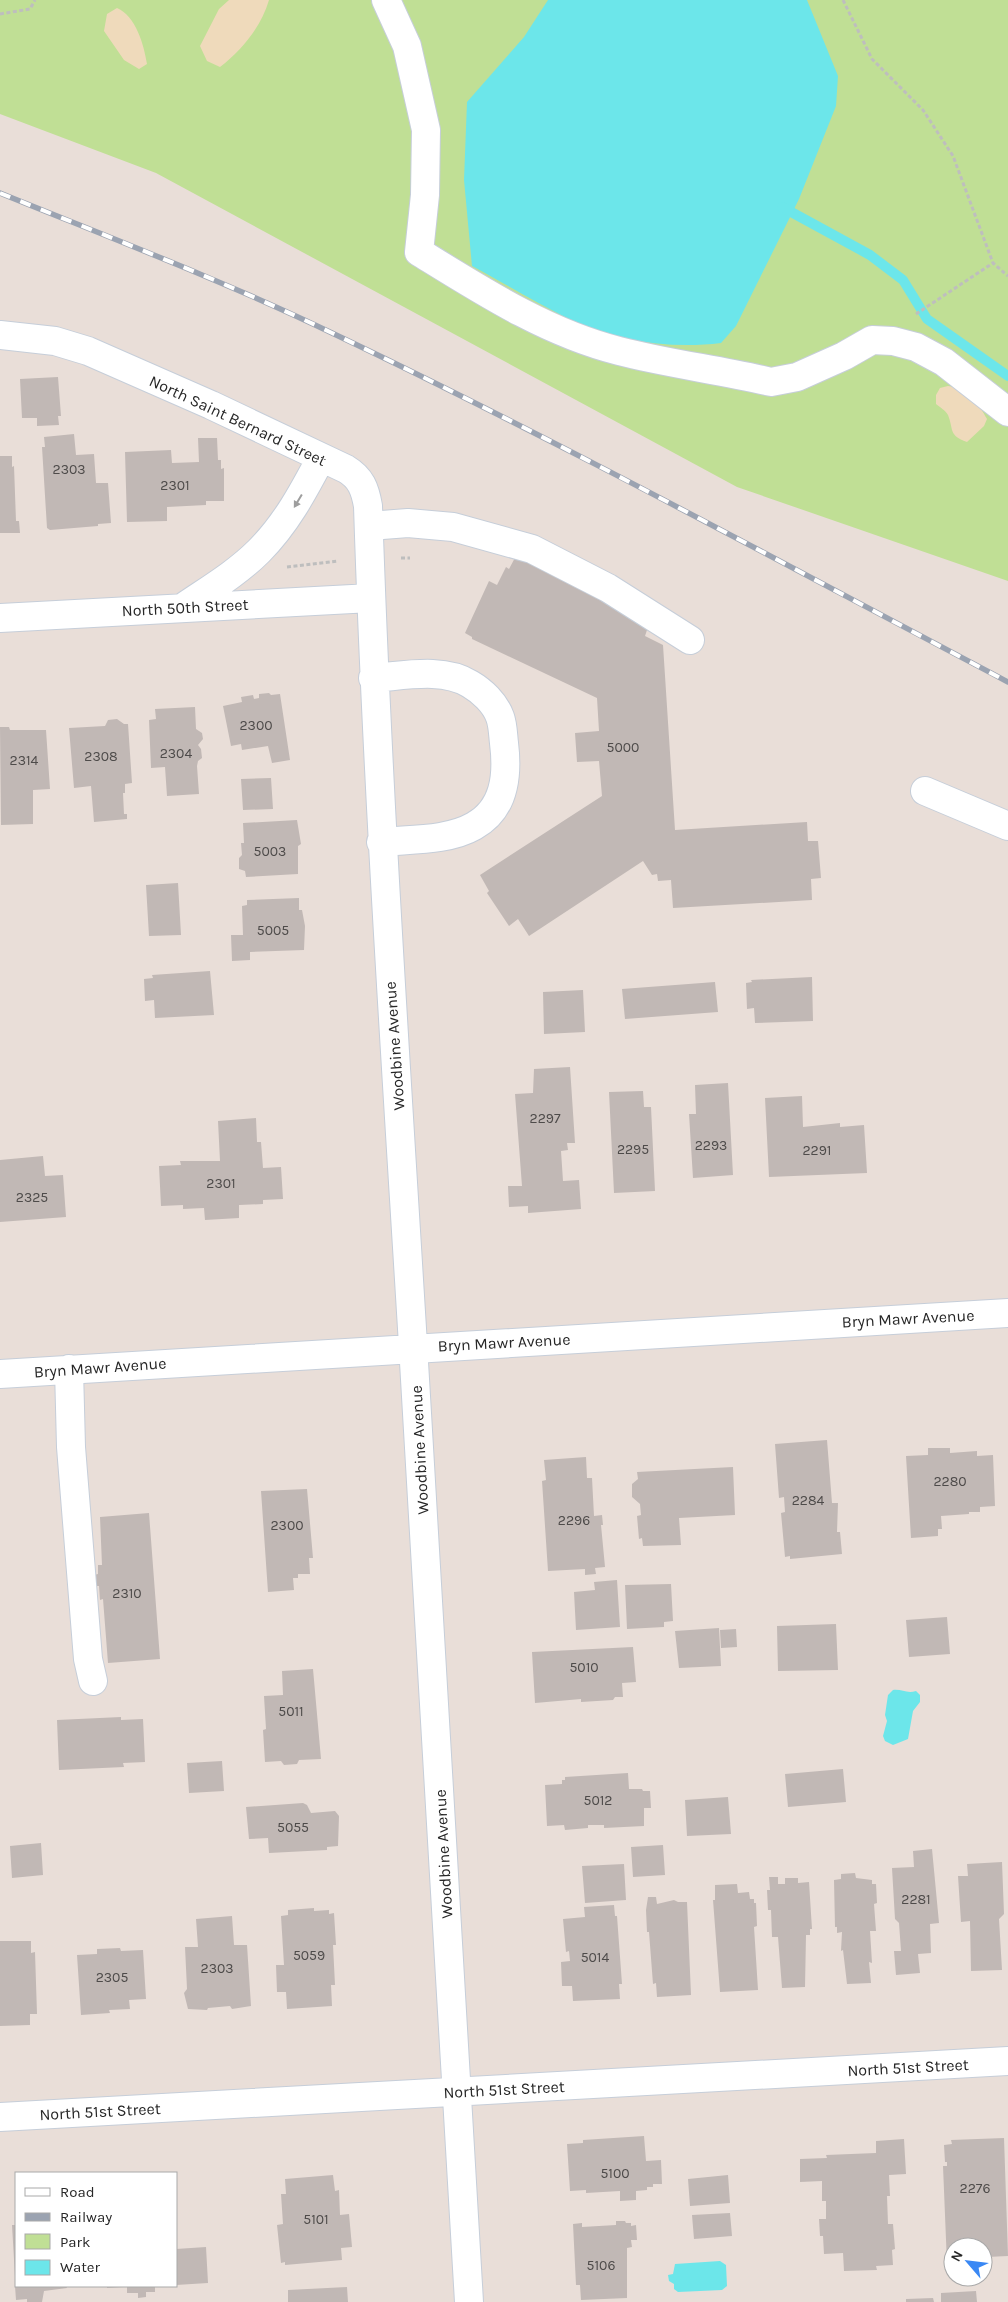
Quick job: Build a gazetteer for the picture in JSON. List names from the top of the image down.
{
  "streets": {
    "street": [
      "North Saint Bernard Street",
      "North 50th Street",
      "Woodbine Avenue",
      "Bryn Mawr Avenue",
      "North 51st Street"
    ]
  },
  "crossings": [
    ["North Saint Bernard Street", "North 50th Street"],
    ["North Saint Bernard Street", "Woodbine Avenue"],
    ["North 50th Street", "Woodbine Avenue"],
    ["Woodbine Avenue", "Bryn Mawr Avenue"],
    ["Woodbine Avenue", "North 51st Street"]
  ],
  "house_numbers": [
    "2303",
    "2301",
    "2300",
    "5000",
    "2304",
    "2308",
    "2314",
    "5003",
    "5005",
    "2297",
    "2293",
    "2295",
    "2291",
    "2301",
    "2325",
    "2280",
    "2284",
    "2296",
    "2300",
    "2310",
    "5010",
    "5011",
    "5012",
    "5055",
    "2281",
    "5059",
    "5014",
    "2303",
    "2305",
    "5100",
    "2276",
    "5101",
    "5106"
  ],
  "legend": [
    "Road",
    "Railway",
    "Park",
    "Water"
  ],
  "north": "top left"
}
